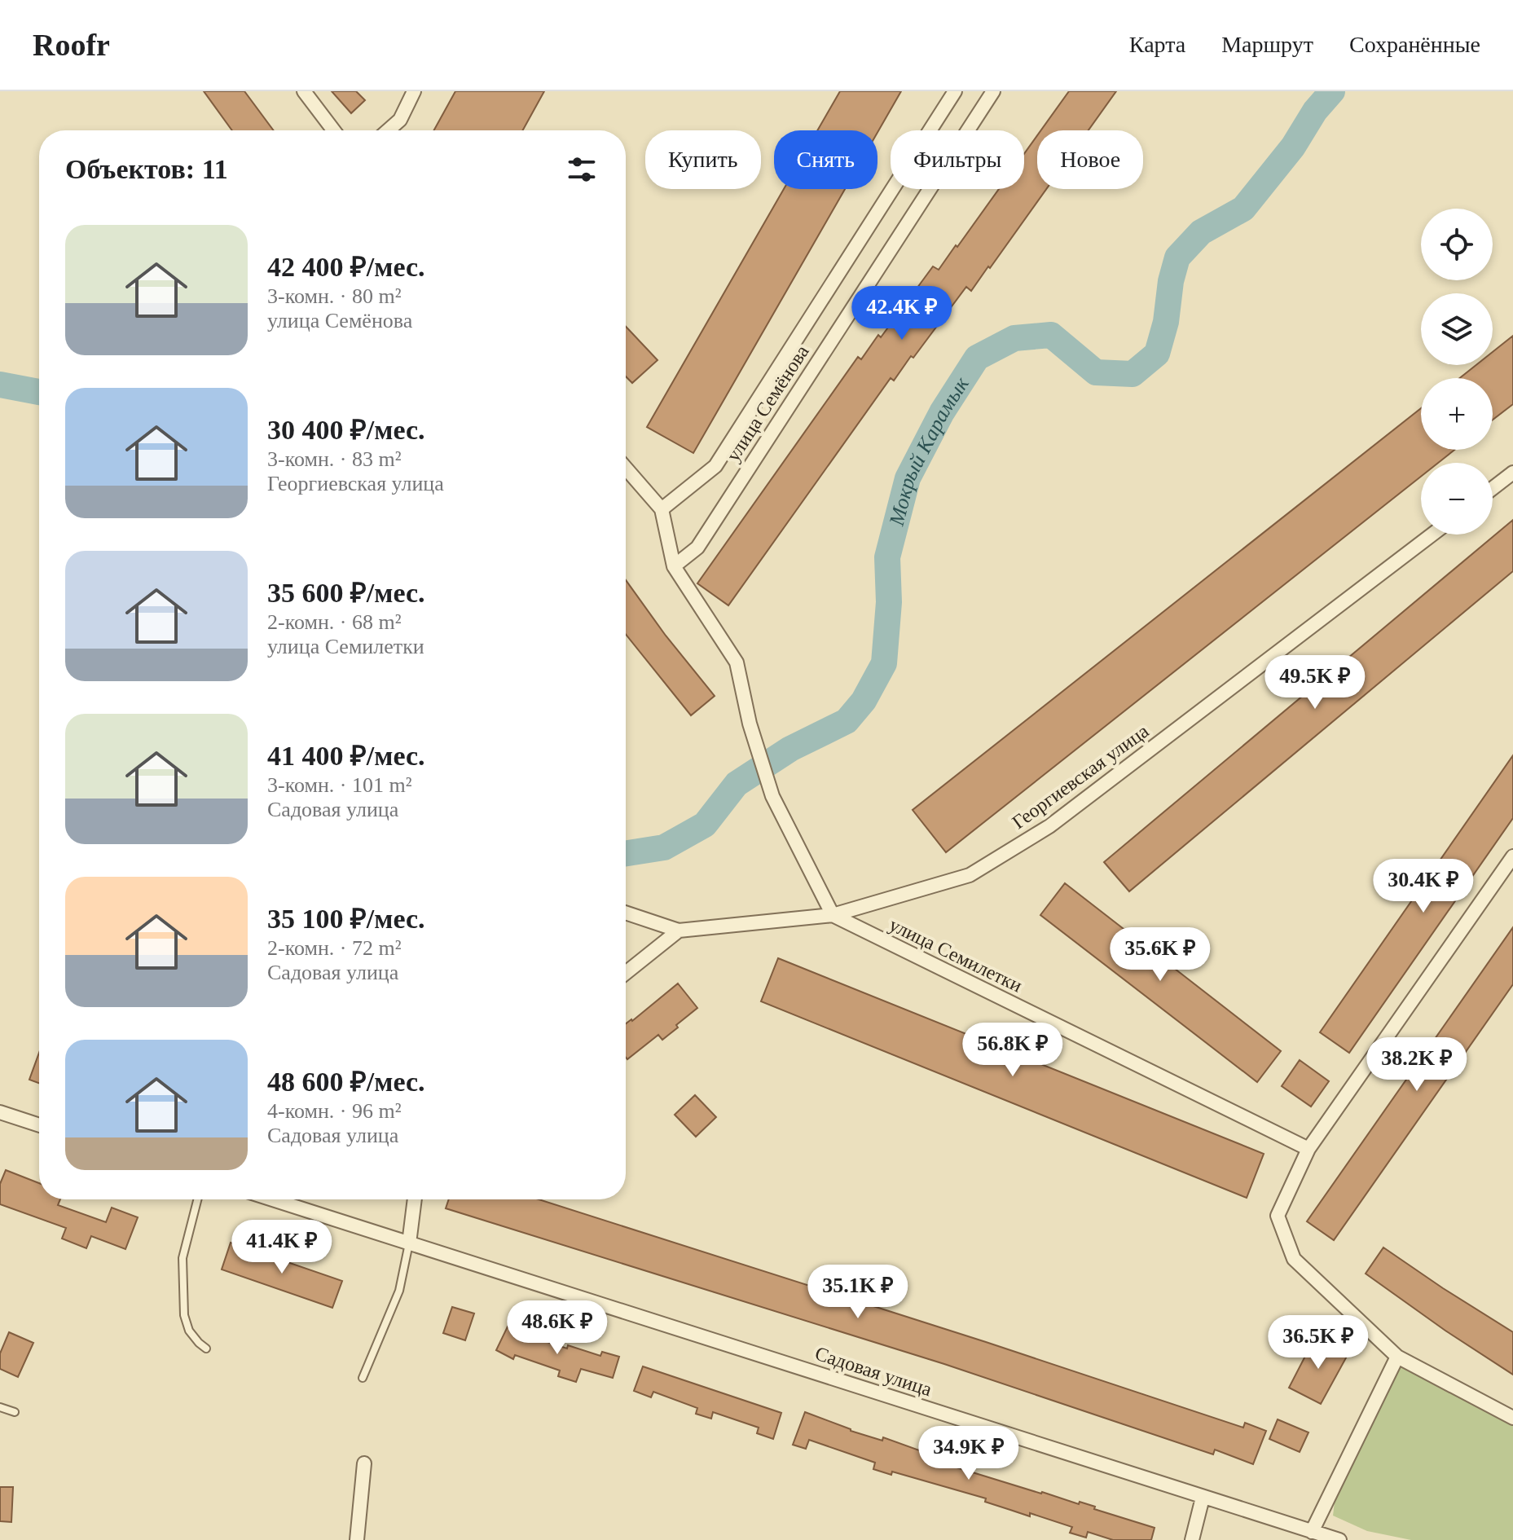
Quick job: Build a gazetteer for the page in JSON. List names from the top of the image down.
{
  "streets": {
    "street": [
      "улица Семёнова",
      "Георгиевская улица",
      "улица Семилетки",
      "Садовая улица"
    ]
  },
  "crossings": [
    ["Георгиевская улица", "улица Семилетки"]
  ],
  "water": ["Мокрый Карамык"],
  "page": {
    "header": "Roofr",
    "nav": ["Карта", "Маршрут", "Сохранённые"],
    "chip": [
      "Купить",
      "Снять",
      "Фильтры",
      "Новое"
    ],
    "heading": "Объектов: 11",
    "map_buttons": ["+", "−"],
    "list": [
      {
        "name": "42 400 ₽/мес.",
        "note": "3-комн. · 80 m² · улица Семёнова"
      },
      {
        "name": "30 400 ₽/мес.",
        "note": "3-комн. · 83 m² · Георгиевская улица"
      },
      {
        "name": "35 600 ₽/мес.",
        "note": "2-комн. · 68 m² · улица Семилетки"
      },
      {
        "name": "41 400 ₽/мес.",
        "note": "3-комн. · 101 m² · Садовая улица"
      },
      {
        "name": "35 100 ₽/мес.",
        "note": "2-комн. · 72 m² · Садовая улица"
      },
      {
        "name": "48 600 ₽/мес.",
        "note": "4-комн. · 96 m² · Садовая улица"
      }
    ],
    "price": [
      "42.4K ₽",
      "49.5K ₽",
      "30.4K ₽",
      "35.6K ₽",
      "56.8K ₽",
      "38.2K ₽",
      "41.4K ₽",
      "35.1K ₽",
      "48.6K ₽",
      "36.5K ₽",
      "34.9K ₽"
    ]
  }
}
